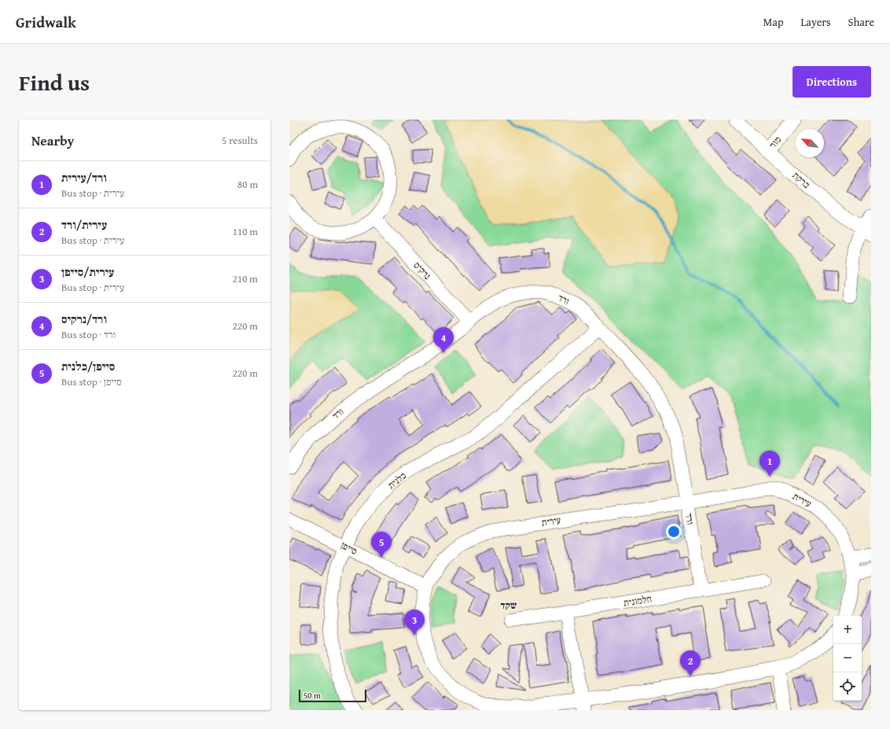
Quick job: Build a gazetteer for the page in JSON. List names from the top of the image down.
{
  "streets": {
    "street": [
      "מור",
      "ברקת",
      "נרקיס",
      "ורד",
      "כלנית",
      "עירית",
      "סייפן",
      "חלמונית"
    ]
  },
  "crossings": [
    ["מור", "ברקת"],
    ["נרקיס", "ורד"],
    ["ורד", "כלנית"],
    ["ורד", "עירית"],
    ["ורד", "חלמונית"],
    ["כלנית", "סייפן"],
    ["עירית", "סייפן"]
  ],
  "districts": ["שקד"],
  "scale_bar": "50 m",
  "north": "top left",
  "page": {
    "header": "Gridwalk",
    "nav": ["Map", "Layers", "Share"],
    "title": "Find us",
    "buttons": "Directions",
    "heading": ["Nearby", "5 results"],
    "list": [
      {
        "mark": "1",
        "name": "ורד/עירית",
        "note": "Bus stop · עירית",
        "value": "80 m"
      },
      {
        "mark": "2",
        "name": "עירית/ורד",
        "note": "Bus stop · עירית",
        "value": "110 m"
      },
      {
        "mark": "3",
        "name": "עירית/סייפן",
        "note": "Bus stop · עירית",
        "value": "210 m"
      },
      {
        "mark": "4",
        "name": "ורד/נרקיס",
        "note": "Bus stop · ורד",
        "value": "220 m"
      },
      {
        "mark": "5",
        "name": "סייפן/כלנית",
        "note": "Bus stop · סייפן",
        "value": "220 m"
      }
    ],
    "pins": [
      "4",
      "1",
      "5",
      "3",
      "2"
    ],
    "map_buttons": ["+", "−"],
    "scale": "50 m"
  }
}
